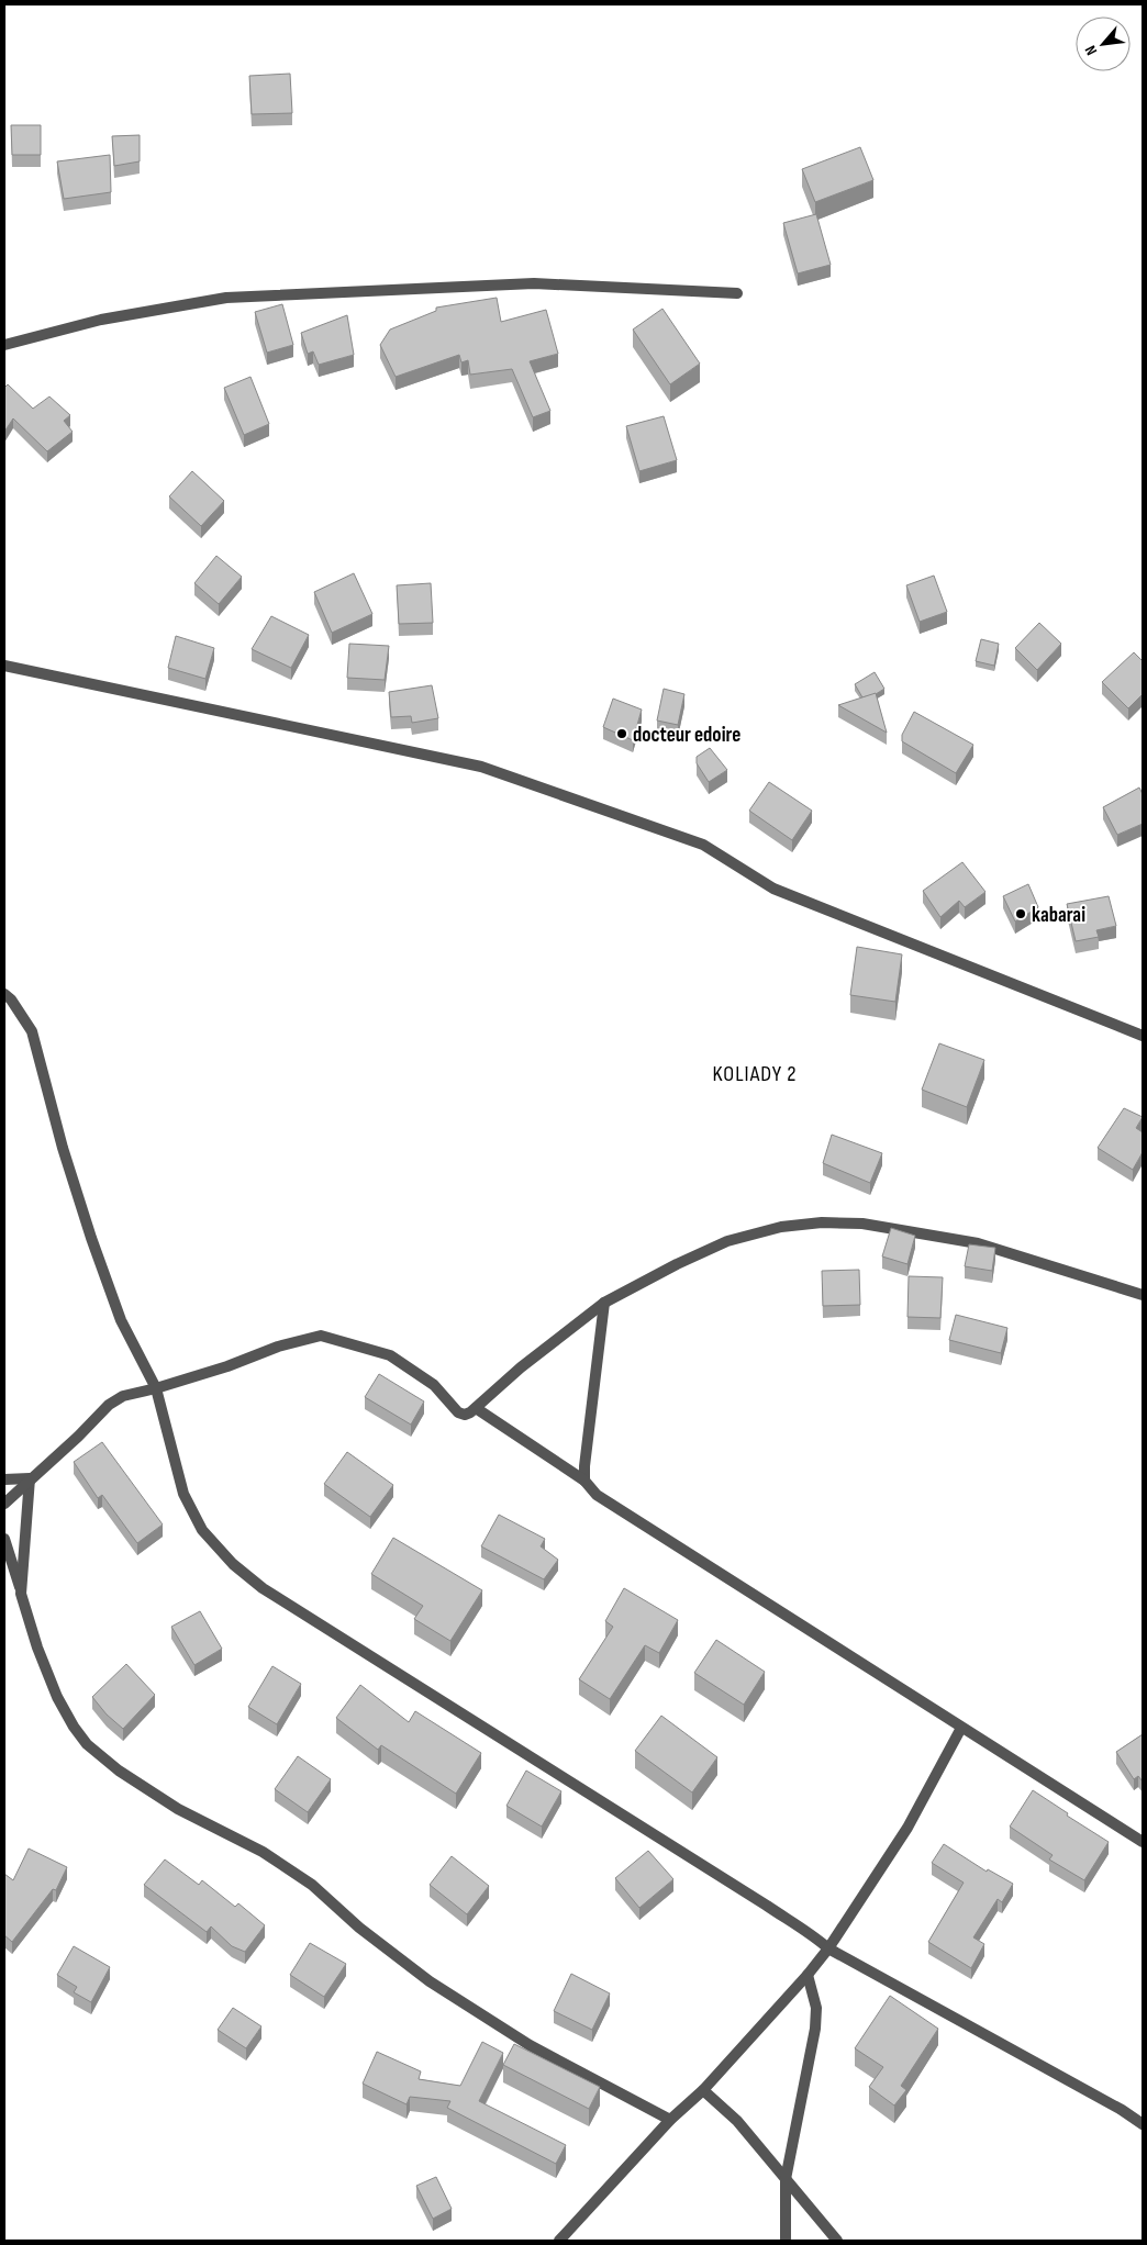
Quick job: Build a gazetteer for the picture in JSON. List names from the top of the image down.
{
  "districts": ["KOLIADY 2"],
  "places": ["docteur edoire", "kabarai"],
  "north": "bottom left"
}
